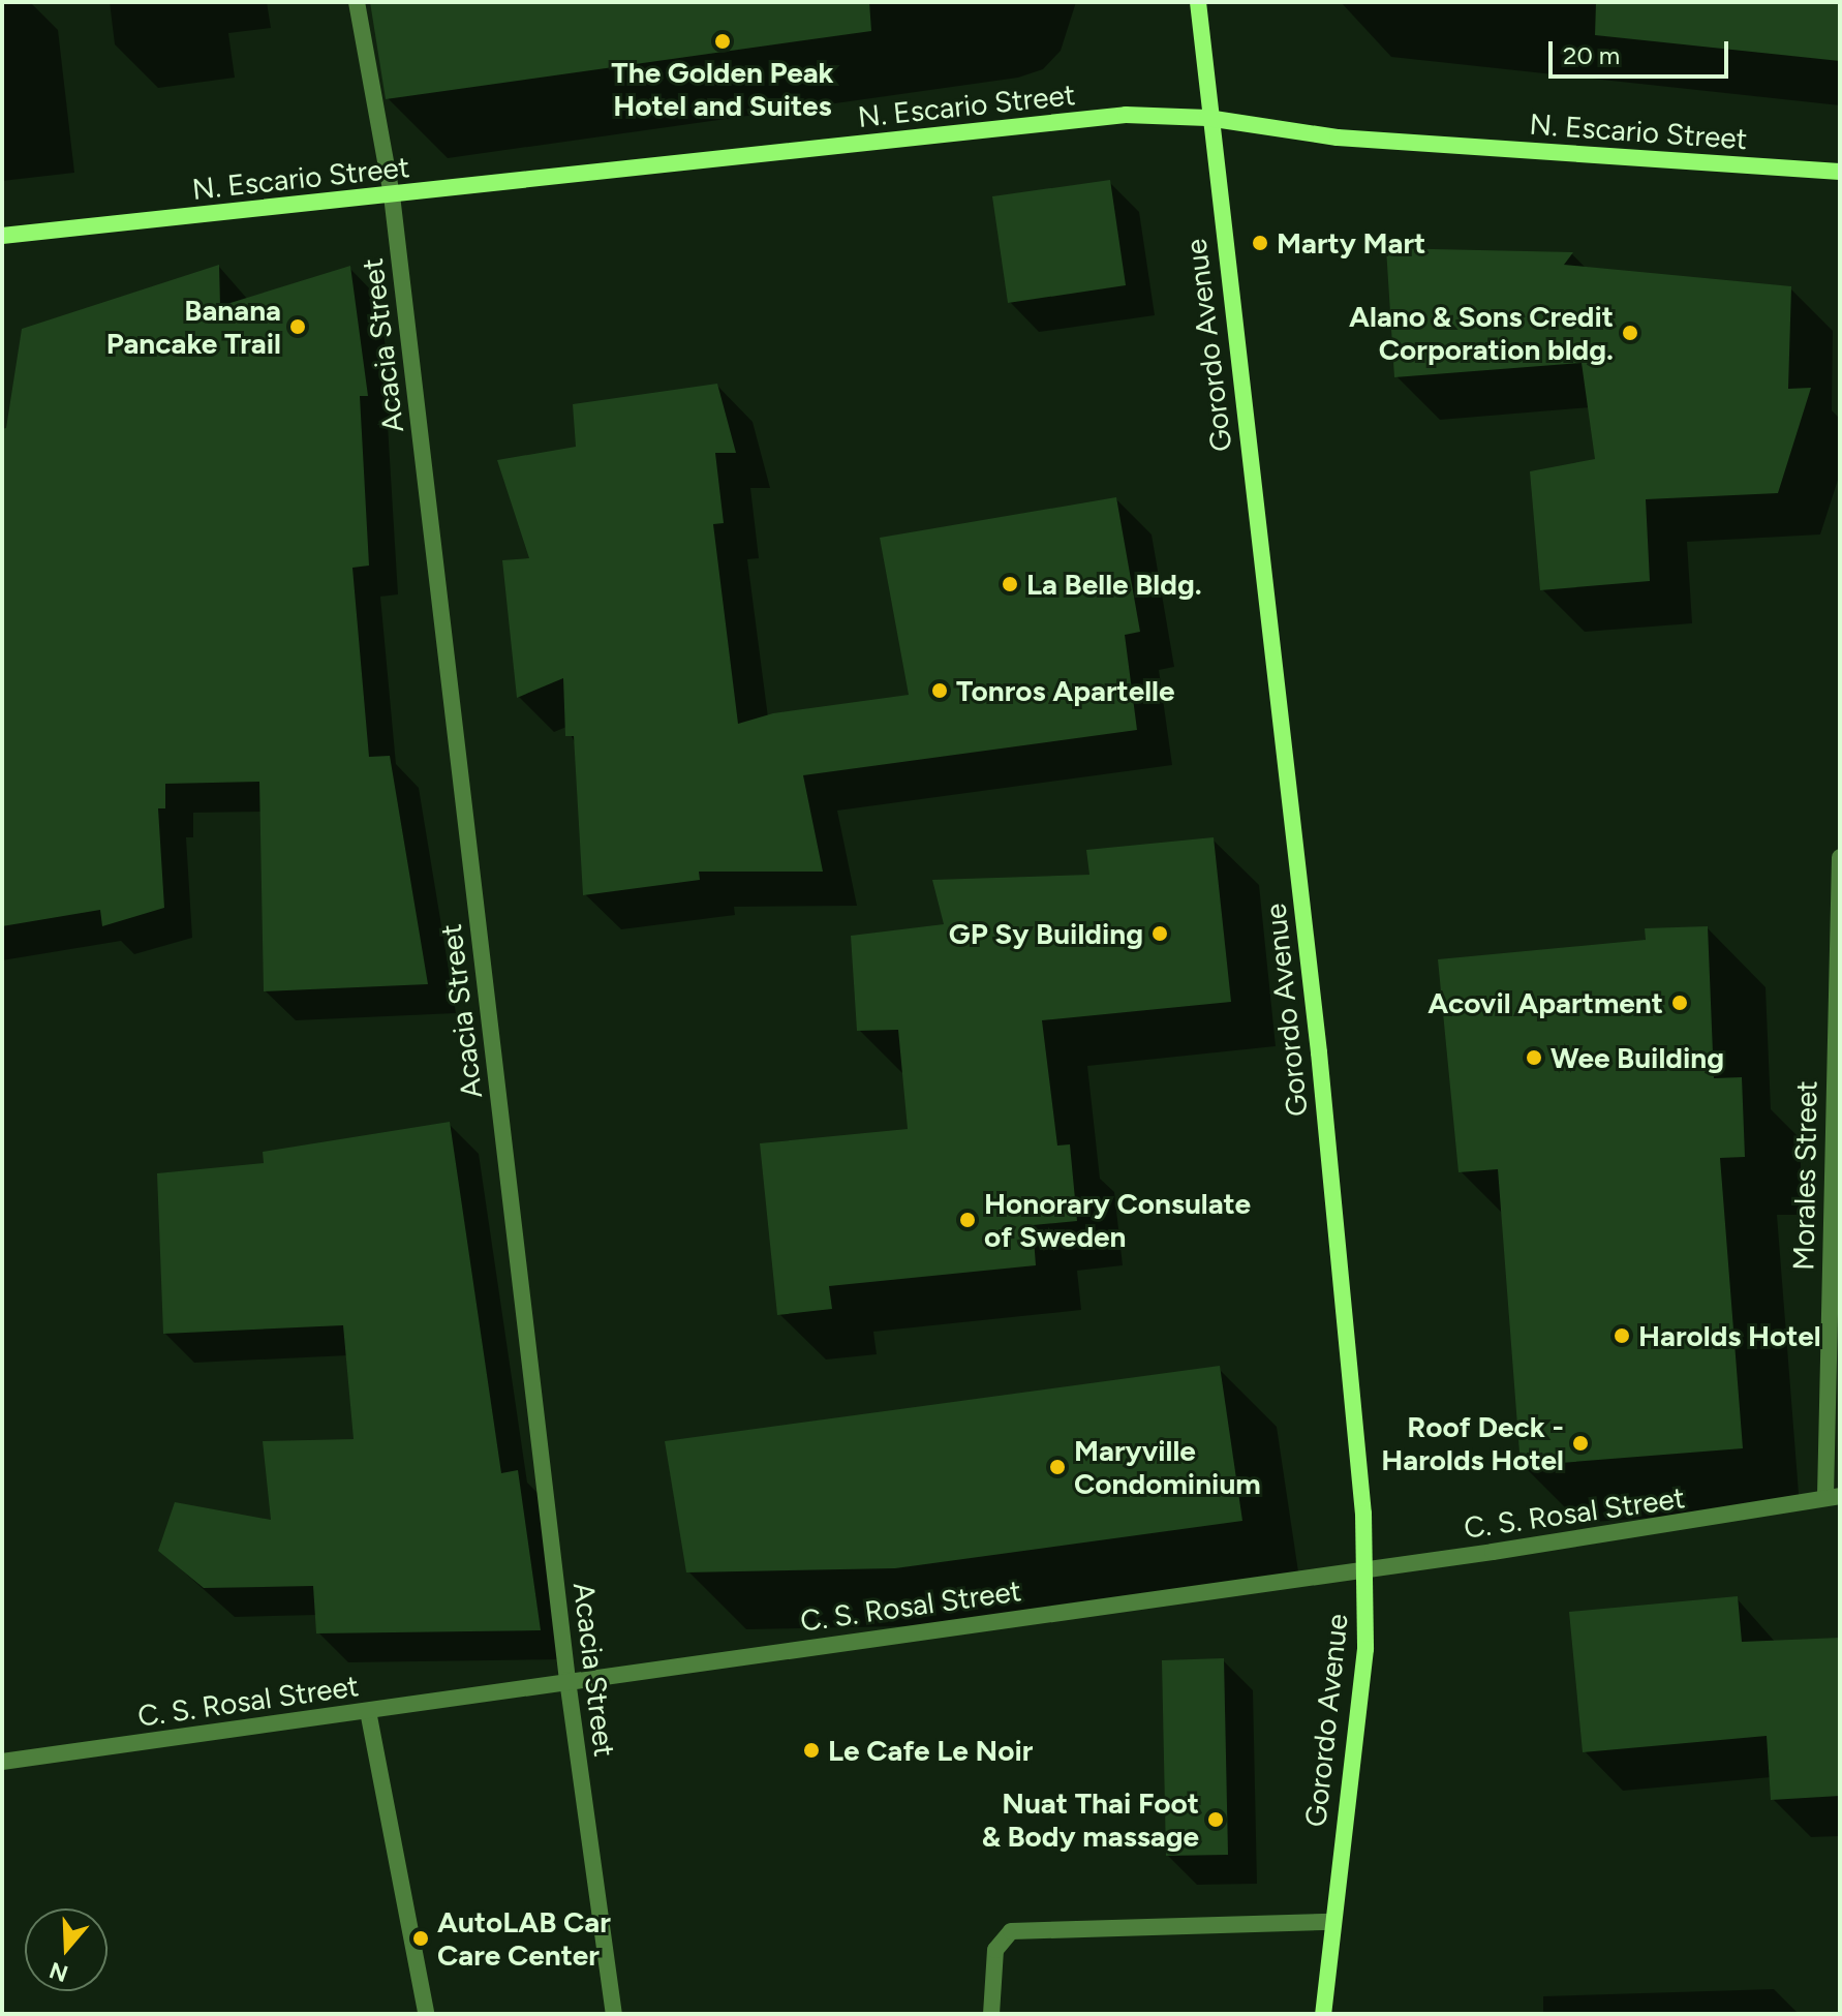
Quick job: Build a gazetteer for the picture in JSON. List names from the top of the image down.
{
  "streets": {
    "main road": ["N. Escario Street", "Gorordo Avenue"],
    "street": ["Acacia Street", "Morales Street", "C. S. Rosal Street"]
  },
  "crossings": [
    ["N. Escario Street", "Acacia Street"],
    ["N. Escario Street", "Gorordo Avenue"],
    ["Acacia Street", "C. S. Rosal Street"],
    ["Gorordo Avenue", "C. S. Rosal Street"],
    ["Morales Street", "C. S. Rosal Street"]
  ],
  "places": [
    "The Golden Peak Hotel and Suites",
    "Marty Mart",
    "Banana Pancake Trail",
    "Alano & Sons Credit Corporation bldg.",
    "La Belle Bldg.",
    "Tonros Apartelle",
    "GP Sy Building",
    "Acovil Apartment",
    "Wee Building",
    "Honorary Consulate of Sweden",
    "Harolds Hotel",
    "Roof Deck - Harolds Hotel",
    "Maryville Condominium",
    "Le Cafe Le Noir",
    "Nuat Thai Foot & Body massage",
    "AutoLAB Car Care Center"
  ],
  "scale_bar": "20 m",
  "north": "bottom"
}
